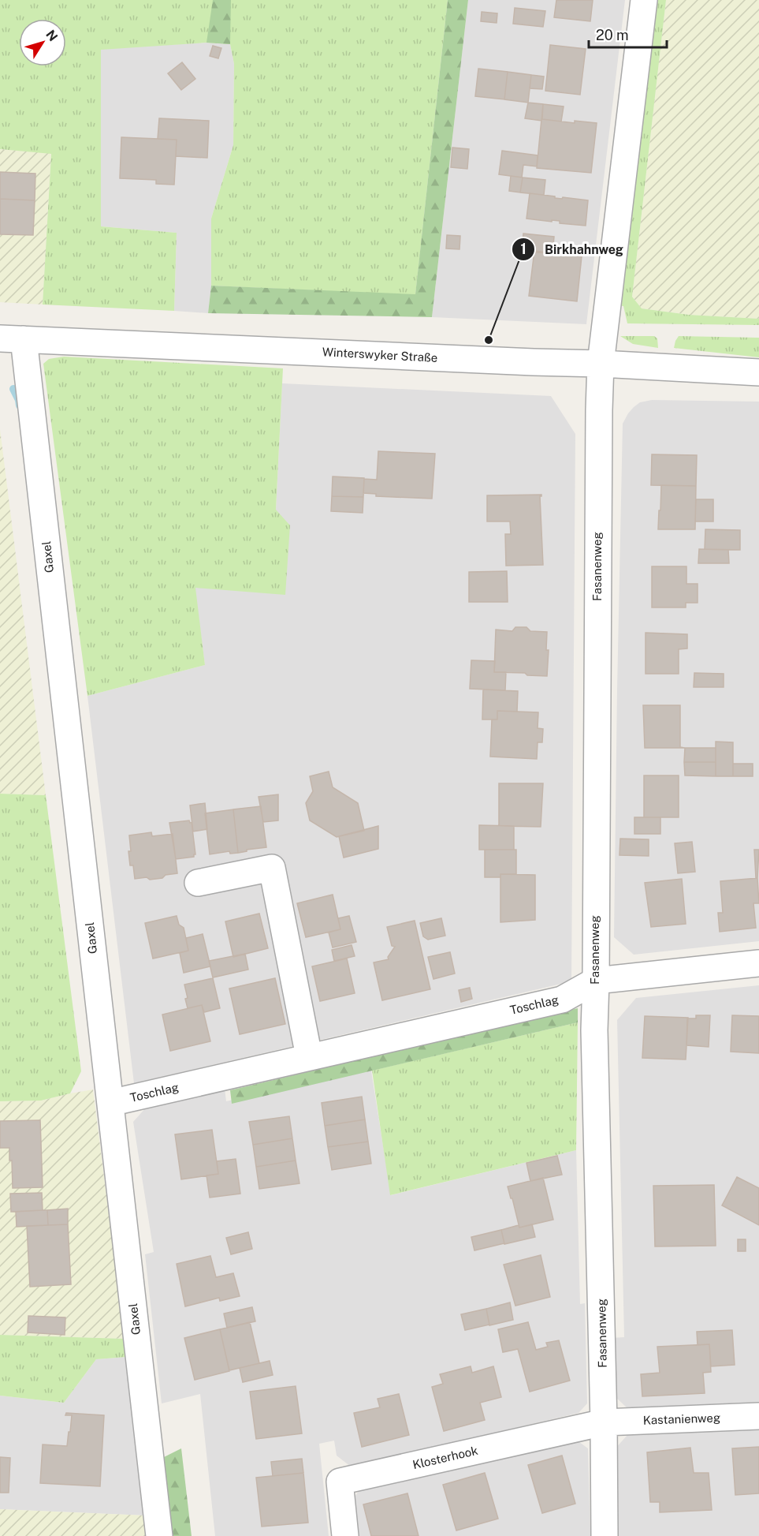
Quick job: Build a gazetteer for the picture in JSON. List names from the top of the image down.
{
  "streets": {
    "street": [
      "Winterswyker Straße",
      "Gaxel",
      "Fasanenweg",
      "Toschlag",
      "Kastanienweg",
      "Klosterhook"
    ]
  },
  "crossings": [
    ["Winterswyker Straße", "Gaxel"],
    ["Winterswyker Straße", "Fasanenweg"],
    ["Gaxel", "Toschlag"],
    ["Fasanenweg", "Toschlag"],
    ["Fasanenweg", "Kastanienweg"],
    ["Fasanenweg", "Klosterhook"],
    ["Kastanienweg", "Klosterhook"]
  ],
  "places": ["Birkhahnweg"],
  "scale_bar": "20 m",
  "north": "top right"
}
